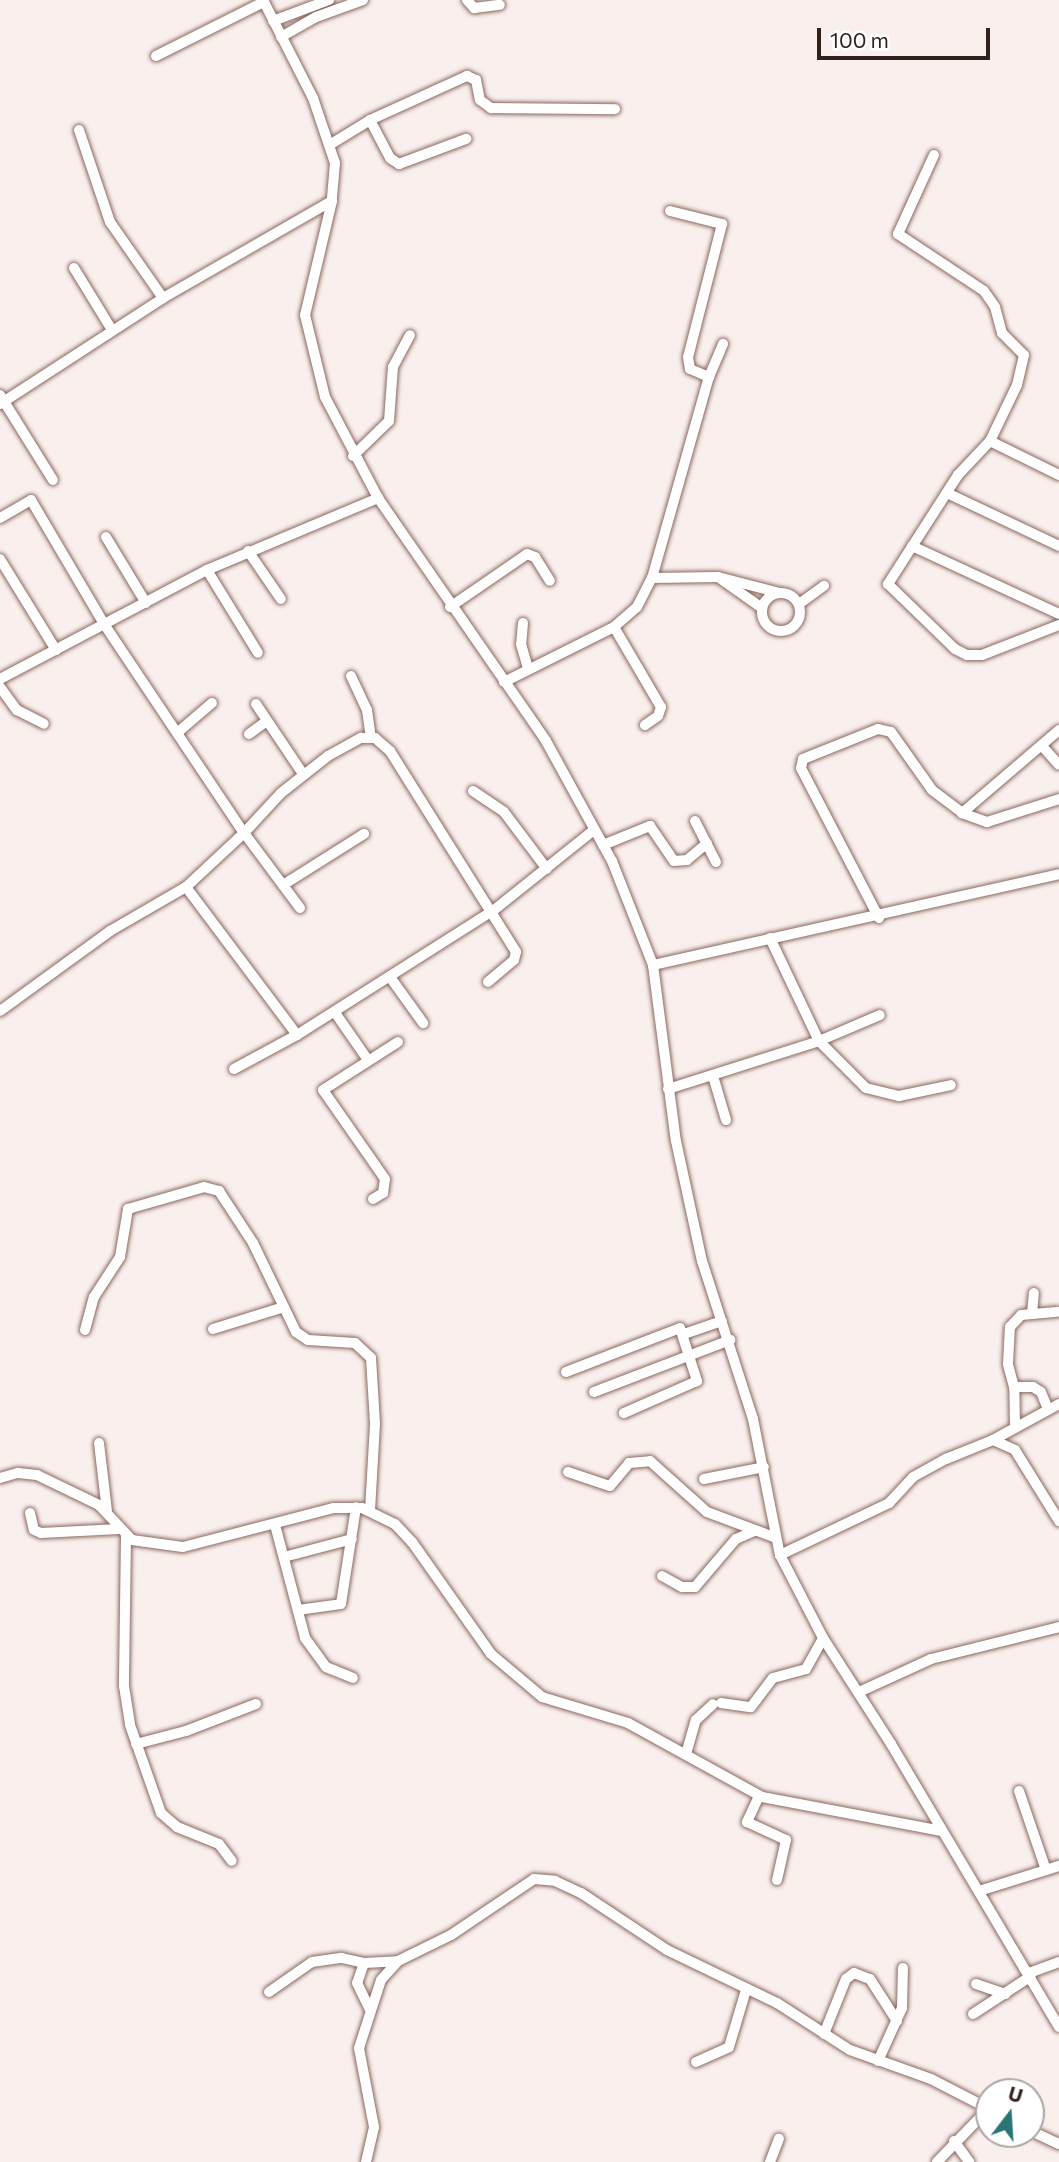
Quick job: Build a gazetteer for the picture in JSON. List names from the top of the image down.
{
  "scale_bar": "100 m",
  "north": "top"
}
